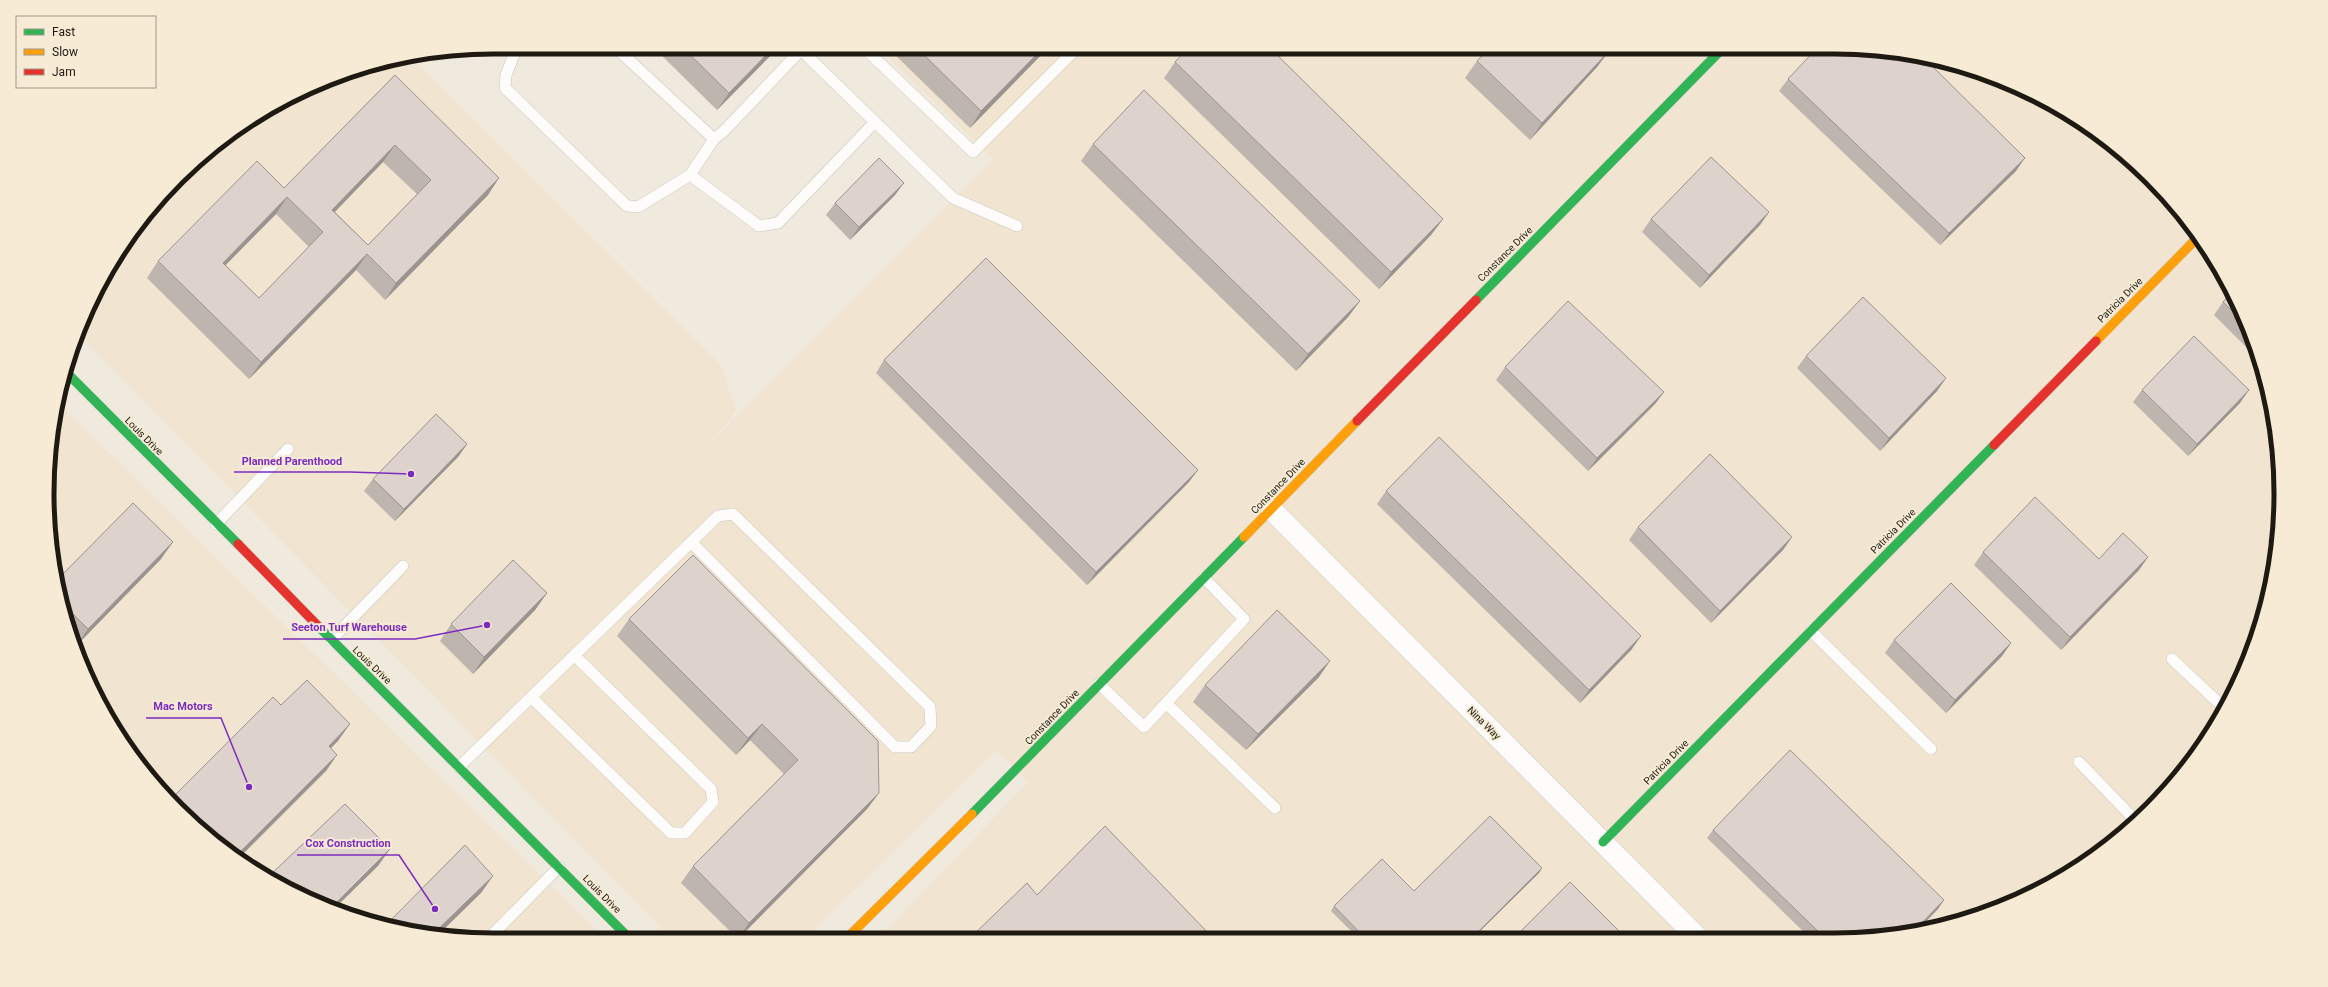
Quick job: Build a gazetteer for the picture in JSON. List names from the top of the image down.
{
  "streets": {
    "street": [
      "Constance Drive",
      "Patricia Drive",
      "Louis Drive",
      "Nina Way"
    ]
  },
  "crossings": [
    ["Constance Drive", "Nina Way"],
    ["Patricia Drive", "Nina Way"]
  ],
  "places": [
    "Planned Parenthood",
    "Seeton Turf Warehouse",
    "Mac Motors",
    "Cox Construction"
  ],
  "legend": ["Fast", "Slow", "Jam"]
}
